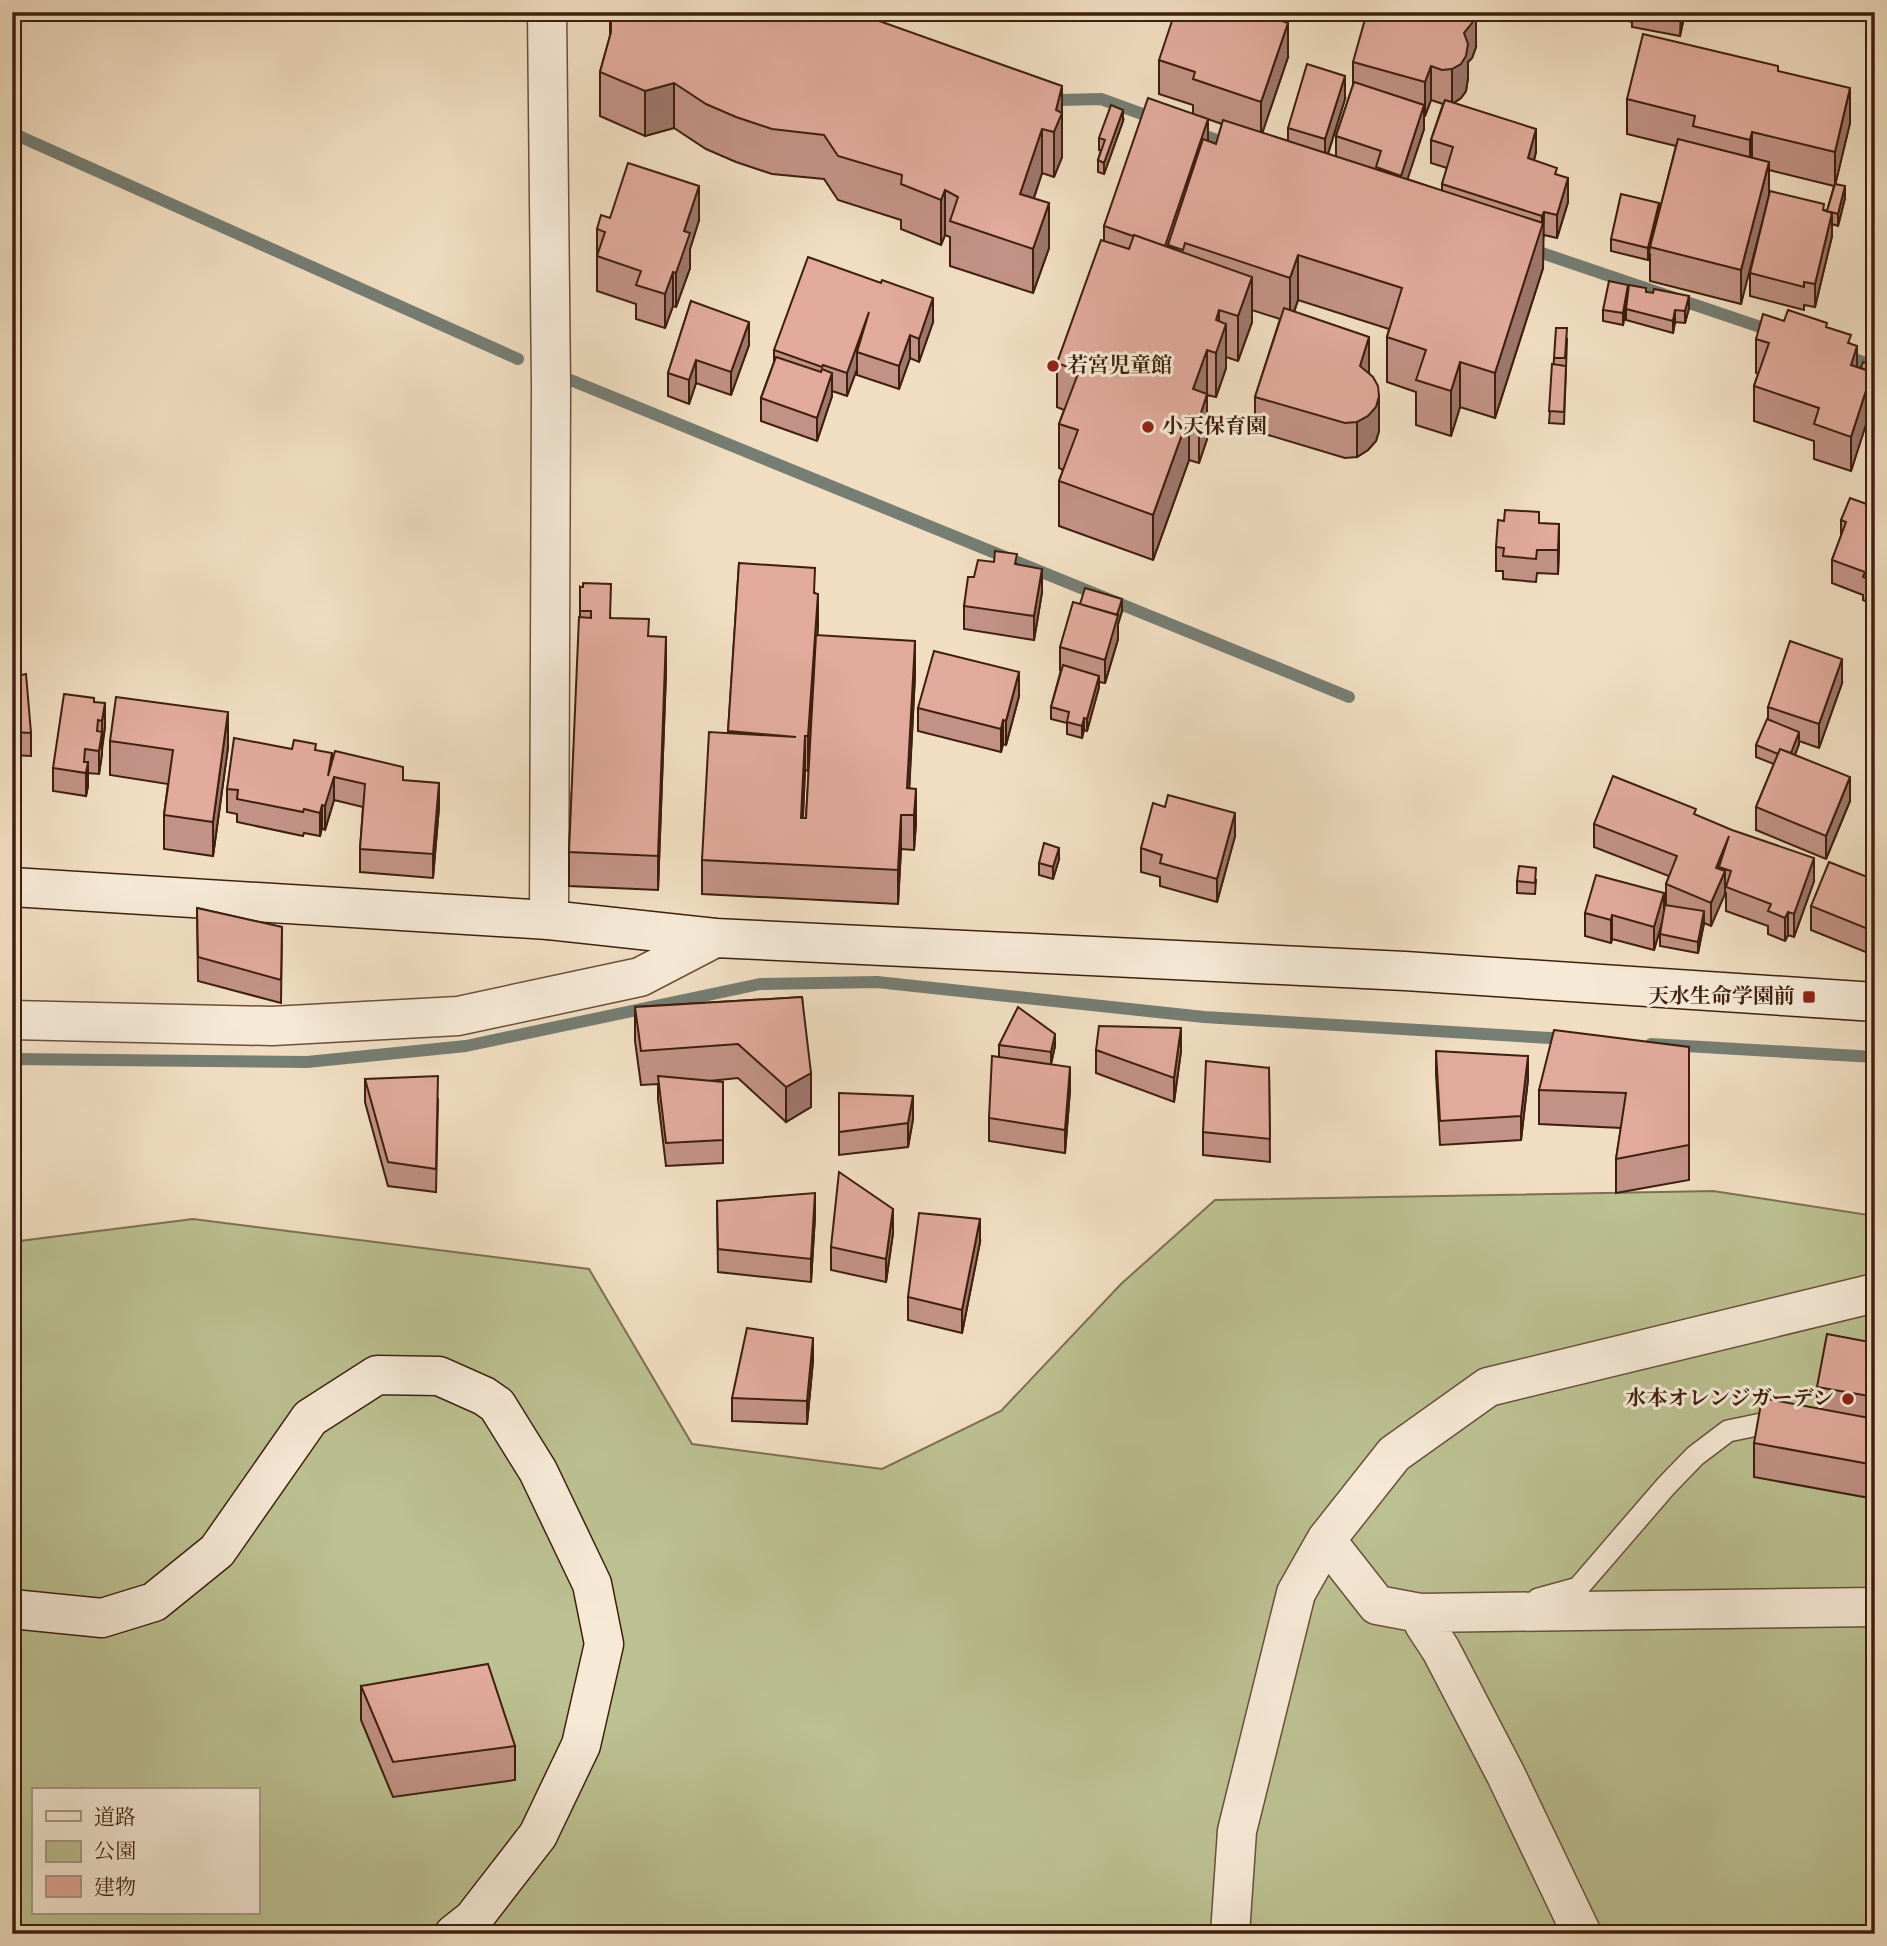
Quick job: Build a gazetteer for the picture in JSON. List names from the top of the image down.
{
  "places": {
    "other": ["若宮児童館", "小天保育園", "水本オレンジガーデン"],
    "transit": ["天水生命学園前"]
  },
  "legend": ["道路", "公園", "建物"]
}
